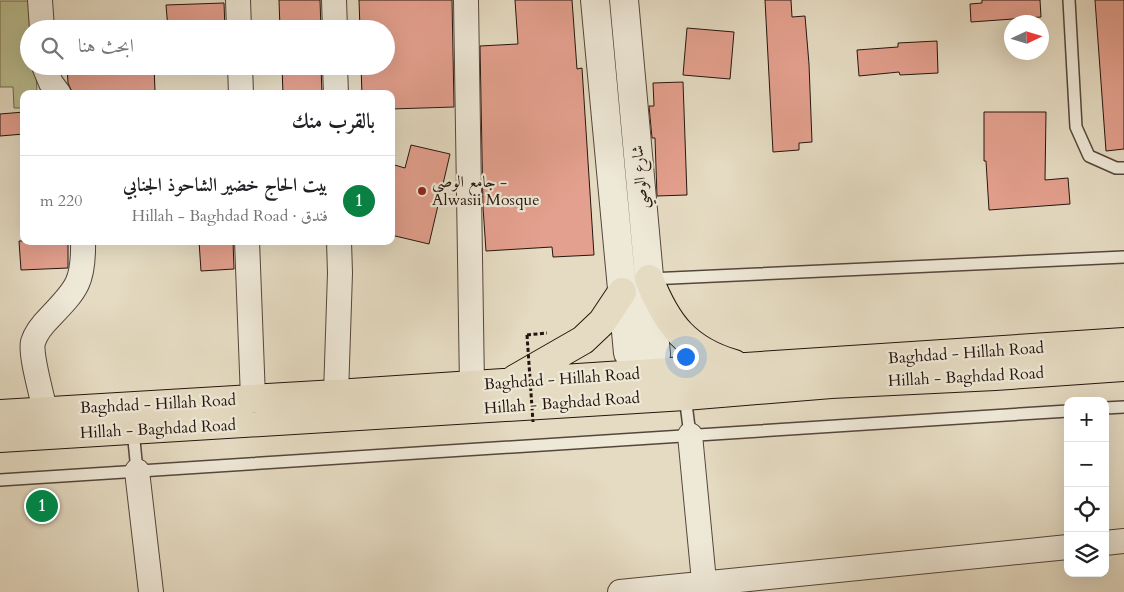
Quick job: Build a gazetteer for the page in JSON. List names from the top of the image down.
{
  "streets": {
    "main road": ["Baghdad - Hillah Road", "Hillah - Baghdad Road"],
    "street": ["شارع الوصي"]
  },
  "places": ["جامع الوصي - Alwasii Mosque"],
  "north": "right",
  "page": {
    "search": "ابحث هنا",
    "heading": "بالقرب منك",
    "list": [
      {
        "mark": "1",
        "name": "بيت الحاج خضير الشاحوذ الجنابي",
        "note": "فندق · Hillah - Baghdad Road",
        "value": "220 m"
      }
    ],
    "map_buttons": ["+", "−"],
    "pins": "1"
  }
}
